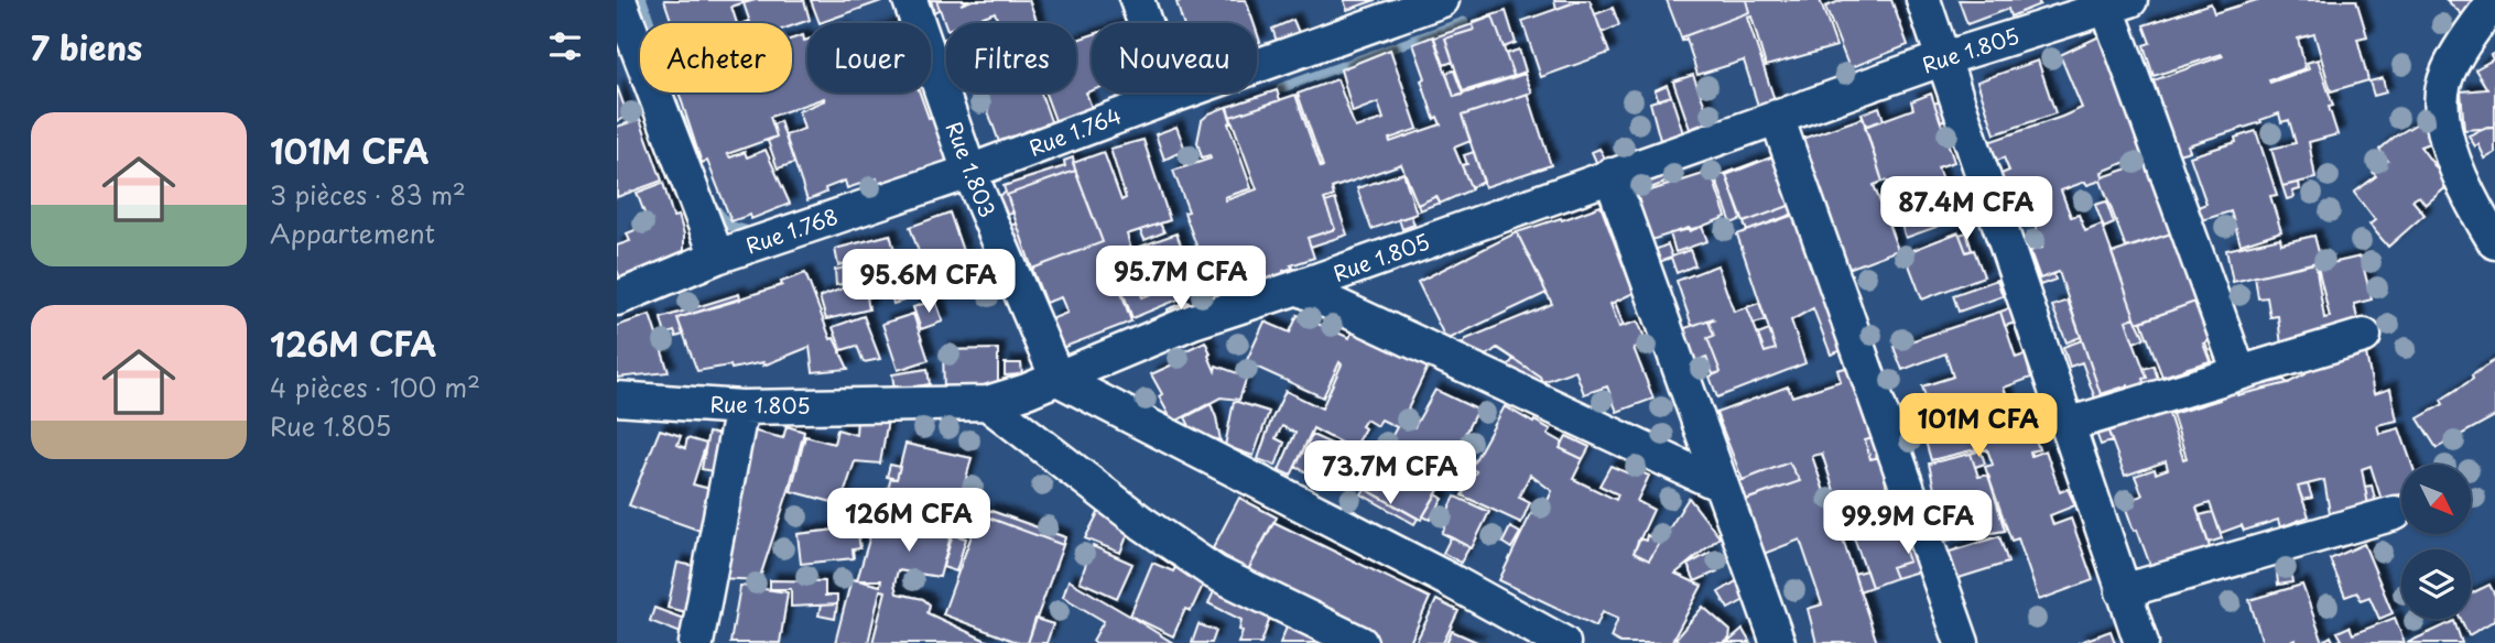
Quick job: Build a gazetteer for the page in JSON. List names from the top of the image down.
{
  "streets": {
    "street": [
      "Rue 1.805",
      "Rue 1.764",
      "Rue 1.803",
      "Rue 1.768"
    ]
  },
  "crossings": [
    ["Rue 1.805", "Rue 1.803"],
    ["Rue 1.764", "Rue 1.803"],
    ["Rue 1.764", "Rue 1.768"],
    ["Rue 1.803", "Rue 1.768"]
  ],
  "north": "bottom right",
  "page": {
    "heading": "7 biens",
    "chip": [
      "Acheter",
      "Louer",
      "Filtres",
      "Nouveau"
    ],
    "list": [
      {
        "name": "101M CFA",
        "note": "3 pièces · 83 m² · Appartement"
      },
      {
        "name": "126M CFA",
        "note": "4 pièces · 100 m² · Rue 1.805"
      }
    ],
    "price": [
      "87.4M CFA",
      "95.7M CFA",
      "95.6M CFA",
      "101M CFA",
      "73.7M CFA",
      "126M CFA",
      "99.9M CFA"
    ]
  }
}
